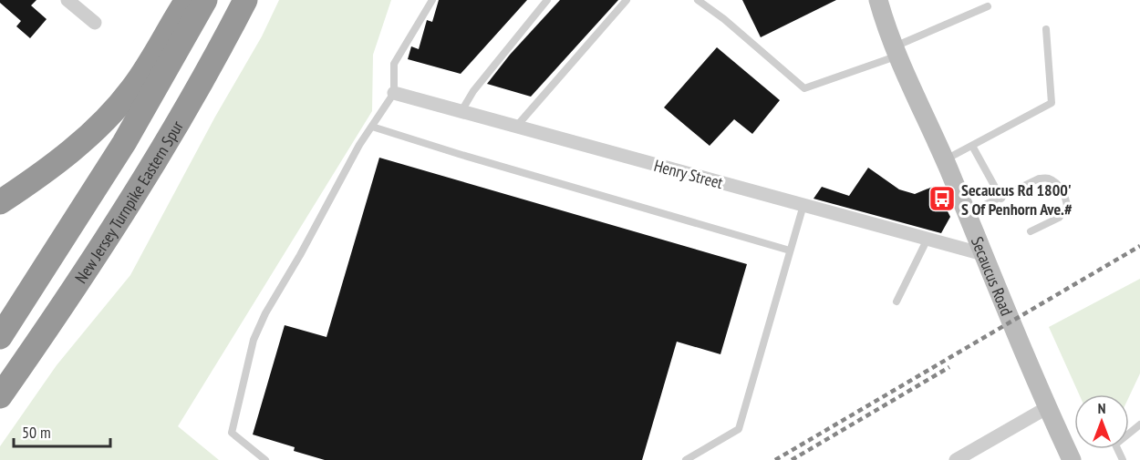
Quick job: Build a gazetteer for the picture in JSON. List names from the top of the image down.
{
  "streets": {
    "highway": ["New Jersey Turnpike Eastern Spur"],
    "main road": ["Secaucus Road"],
    "street": ["Henry Street"]
  },
  "crossings": [
    ["Henry Street", "Secaucus Road"]
  ],
  "places": {
    "bus stop": ["Secaucus Rd 1800' S Of Penhorn Ave.#"]
  },
  "scale_bar": "50 m",
  "north": "top"
}
